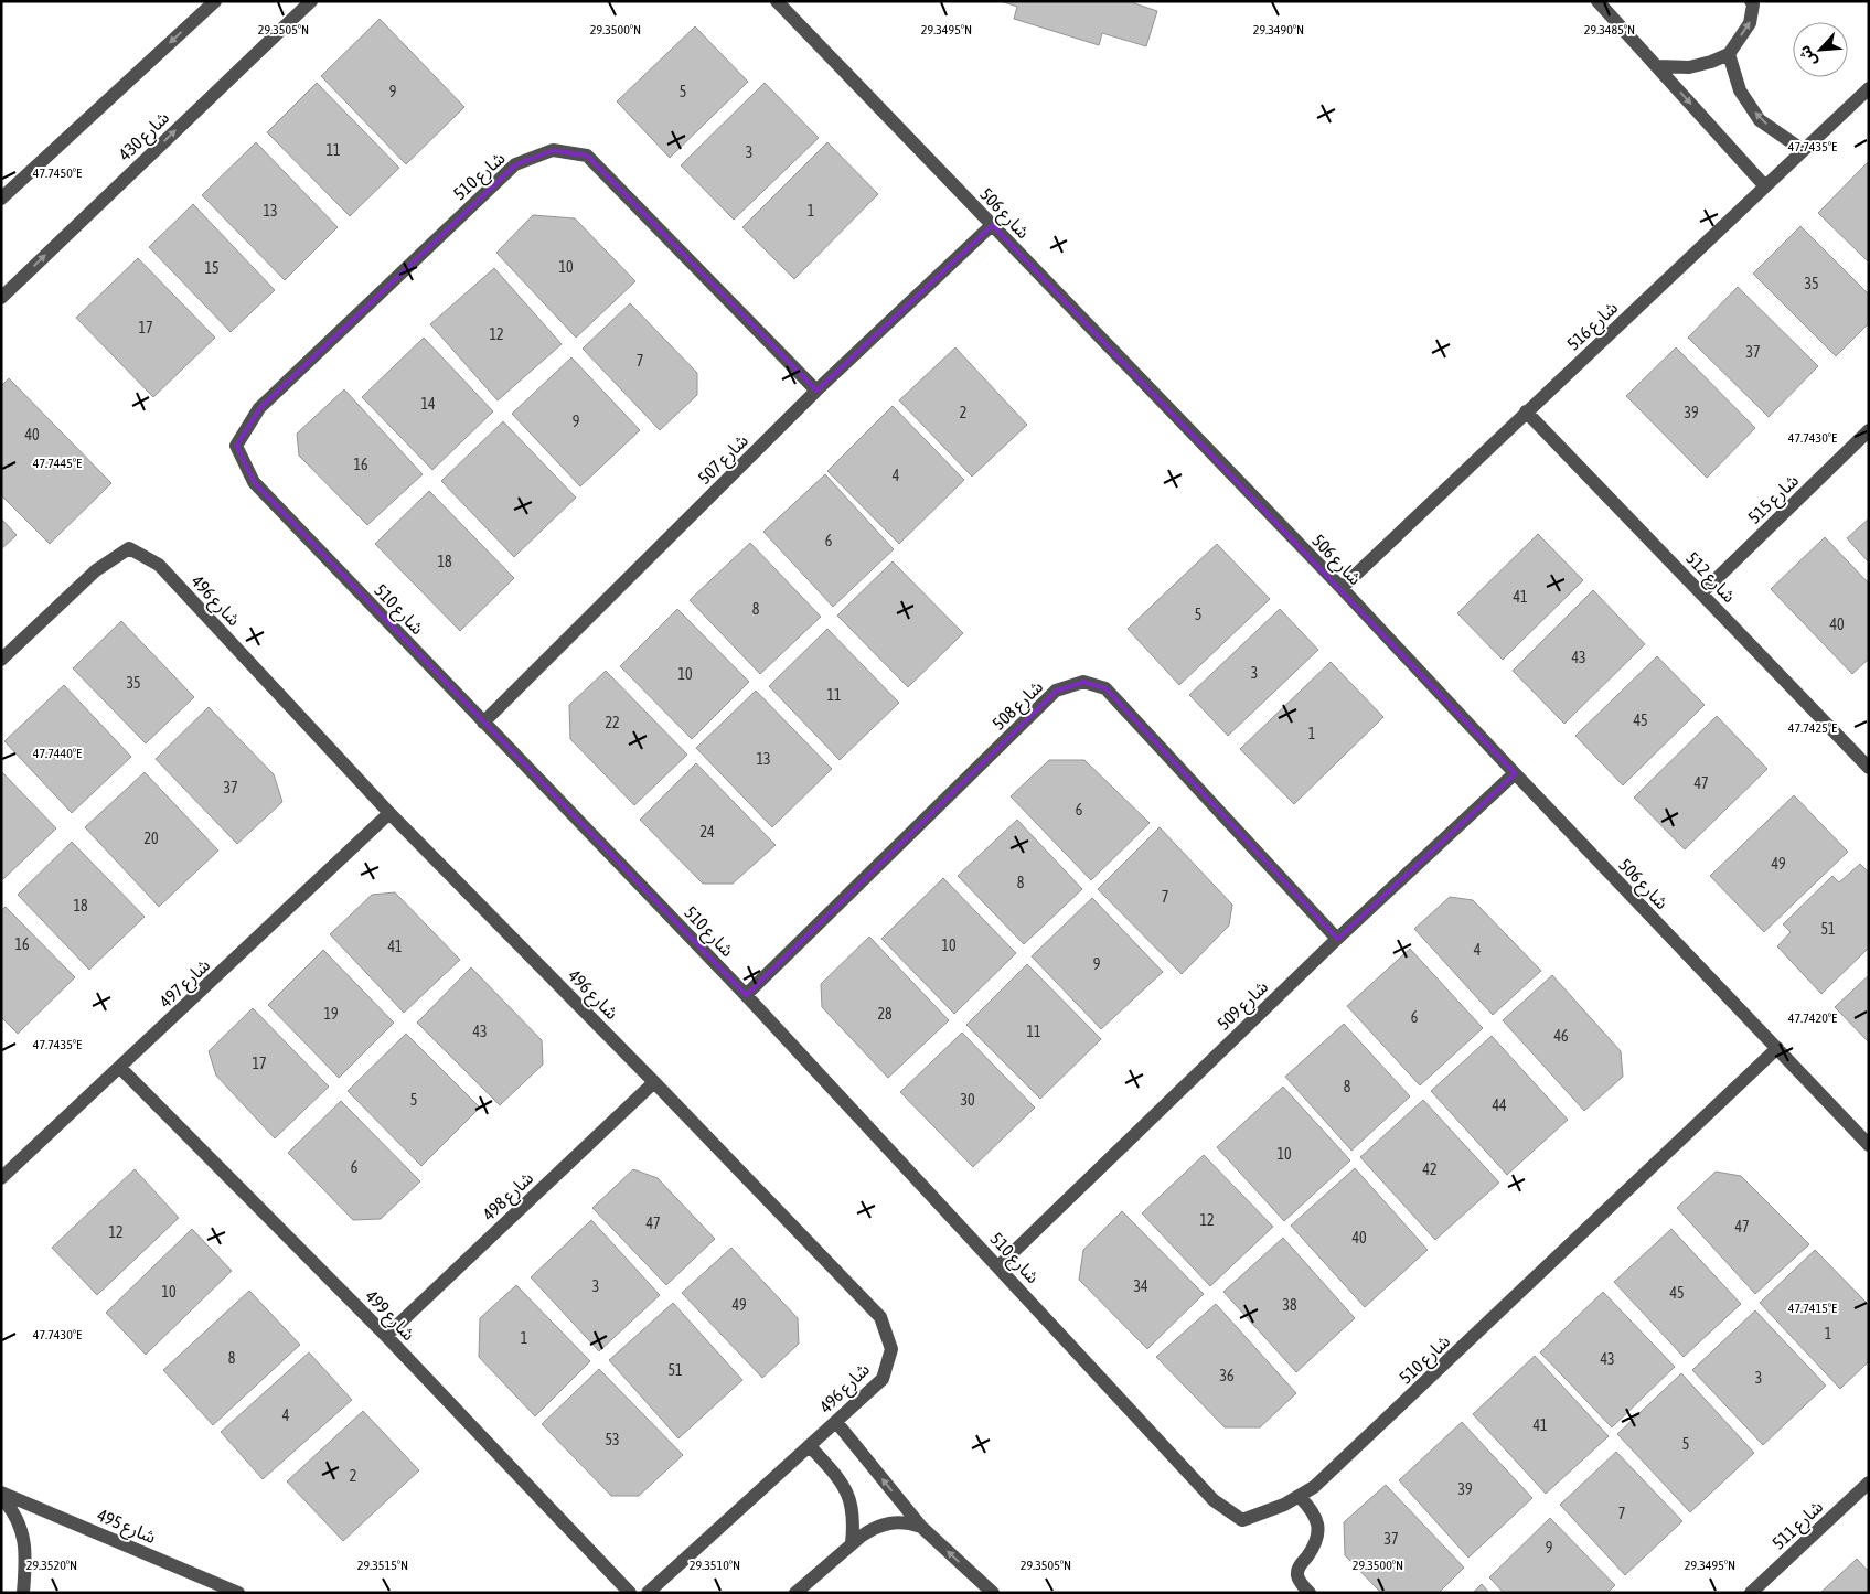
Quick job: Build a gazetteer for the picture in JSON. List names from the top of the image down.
{
  "streets": {
    "street": [
      "شارع 430",
      "شارع 510",
      "شارع 506",
      "شارع 516",
      "شارع 507",
      "شارع 515",
      "شارع 512",
      "شارع 496",
      "شارع 508",
      "شارع 497",
      "شارع 509",
      "شارع 498",
      "شارع 499",
      "شارع 511",
      "شارع 495"
    ]
  },
  "crossings": [
    ["شارع 510", "شارع 506"],
    ["شارع 510", "شارع 507"],
    ["شارع 510", "شارع 508"],
    ["شارع 510", "شارع 509"],
    ["شارع 506", "شارع 516"],
    ["شارع 506", "شارع 507"],
    ["شارع 506", "شارع 509"],
    ["شارع 516", "شارع 512"],
    ["شارع 515", "شارع 512"],
    ["شارع 496", "شارع 497"],
    ["شارع 496", "شارع 498"],
    ["شارع 508", "شارع 509"],
    ["شارع 497", "شارع 499"],
    ["شارع 498", "شارع 499"]
  ],
  "house_numbers": [
    "9",
    "5",
    "11",
    "3",
    "13",
    "1",
    "10",
    "15",
    "35",
    "17",
    "12",
    "37",
    "7",
    "14",
    "2",
    "39",
    "9",
    "40",
    "16",
    "4",
    "6",
    "18",
    "41",
    "8",
    "5",
    "40",
    "43",
    "3",
    "10",
    "35",
    "11",
    "45",
    "22",
    "1",
    "13",
    "47",
    "37",
    "6",
    "24",
    "20",
    "49",
    "8",
    "7",
    "18",
    "51",
    "16",
    "10",
    "41",
    "4",
    "9",
    "19",
    "28",
    "6",
    "43",
    "11",
    "46",
    "17",
    "8",
    "5",
    "30",
    "44",
    "10",
    "6",
    "42",
    "12",
    "47",
    "47",
    "12",
    "40",
    "3",
    "34",
    "10",
    "45",
    "49",
    "38",
    "1",
    "1",
    "8",
    "43",
    "51",
    "36",
    "3",
    "4",
    "41",
    "53",
    "5",
    "2",
    "39",
    "7",
    "37",
    "9"
  ],
  "north": "bottom left",
  "coordinates": [
    "29.3505°N",
    "29.3500°N",
    "29.3495°N",
    "29.3490°N",
    "29.3485°N",
    "47.7435°E",
    "47.7450°E",
    "47.7430°E",
    "47.7445°E",
    "47.7425°E",
    "47.7440°E",
    "47.7420°E",
    "47.7415°E",
    "29.3520°N",
    "29.3515°N",
    "29.3510°N"
  ]
}
